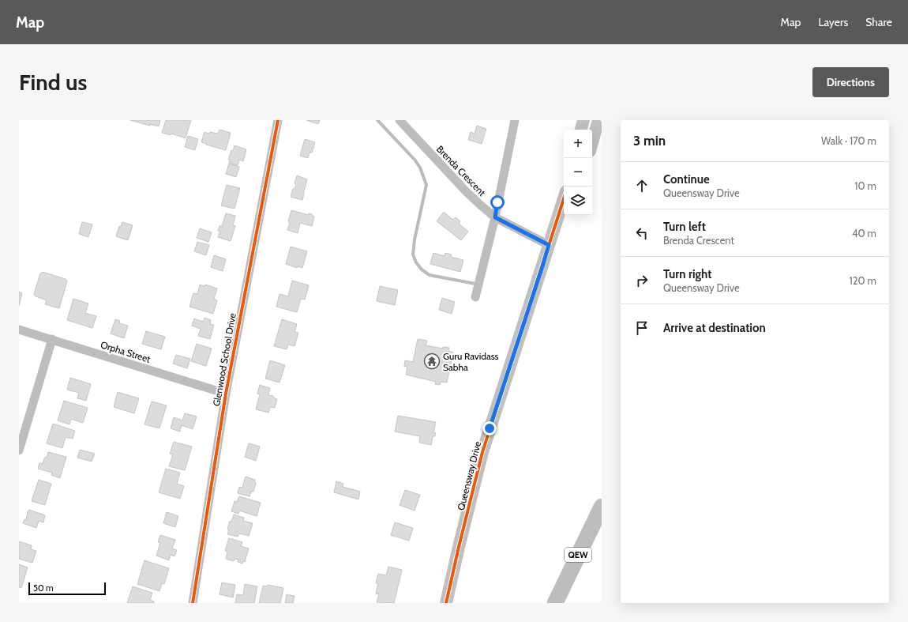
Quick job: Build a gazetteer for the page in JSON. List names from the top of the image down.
{
  "streets": {
    "highway": ["QEW"],
    "main road": ["Queensway Drive"],
    "street": ["Brenda Crescent", "Orpha Street", "Glenwood School Drive"]
  },
  "crossings": [
    ["Brenda Crescent", "Queensway Drive"],
    ["Orpha Street", "Glenwood School Drive"]
  ],
  "places": {
    "temple": ["Guru Ravidass Sabha"]
  },
  "scale_bar": "50 m",
  "page": {
    "header": "Map",
    "nav": ["Map", "Layers", "Share"],
    "buttons": "Directions",
    "title": "Find us",
    "heading": ["3 min", "Walk · 170 m"],
    "map_buttons": ["+", "−"],
    "list": [
      ["Continue", "Queensway Drive", "10 m"],
      ["Turn left", "Brenda Crescent", "40 m"],
      ["Turn right", "Queensway Drive", "120 m"],
      "Arrive at destination"
    ],
    "scale": "50 m"
  }
}
